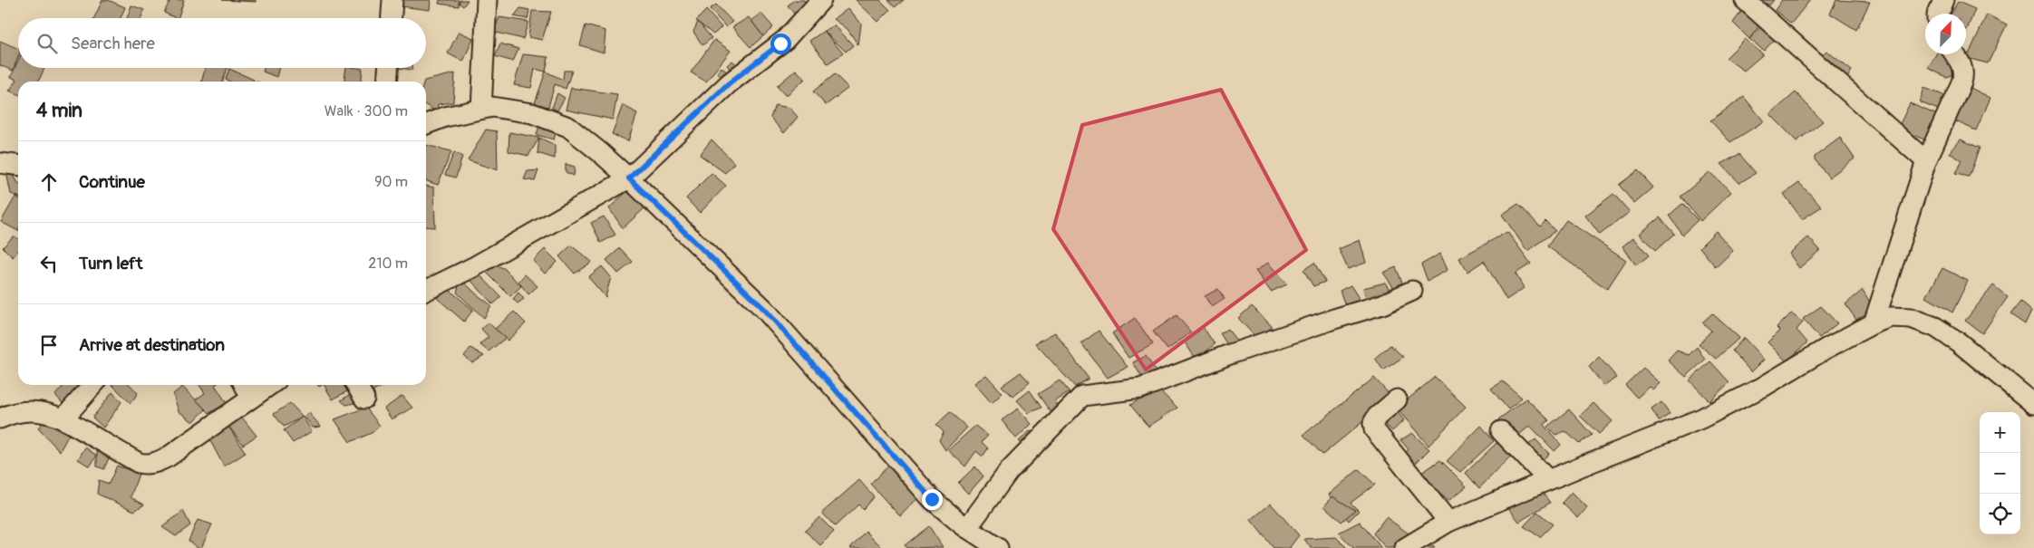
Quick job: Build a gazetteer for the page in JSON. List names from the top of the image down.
{
  "north": "top right",
  "page": {
    "search": "Search here",
    "heading": ["4 min", "Walk · 300 m"],
    "list": [
      ["Continue", "90 m"],
      ["Turn left", "210 m"],
      "Arrive at destination"
    ],
    "map_buttons": ["+", "−"]
  }
}
